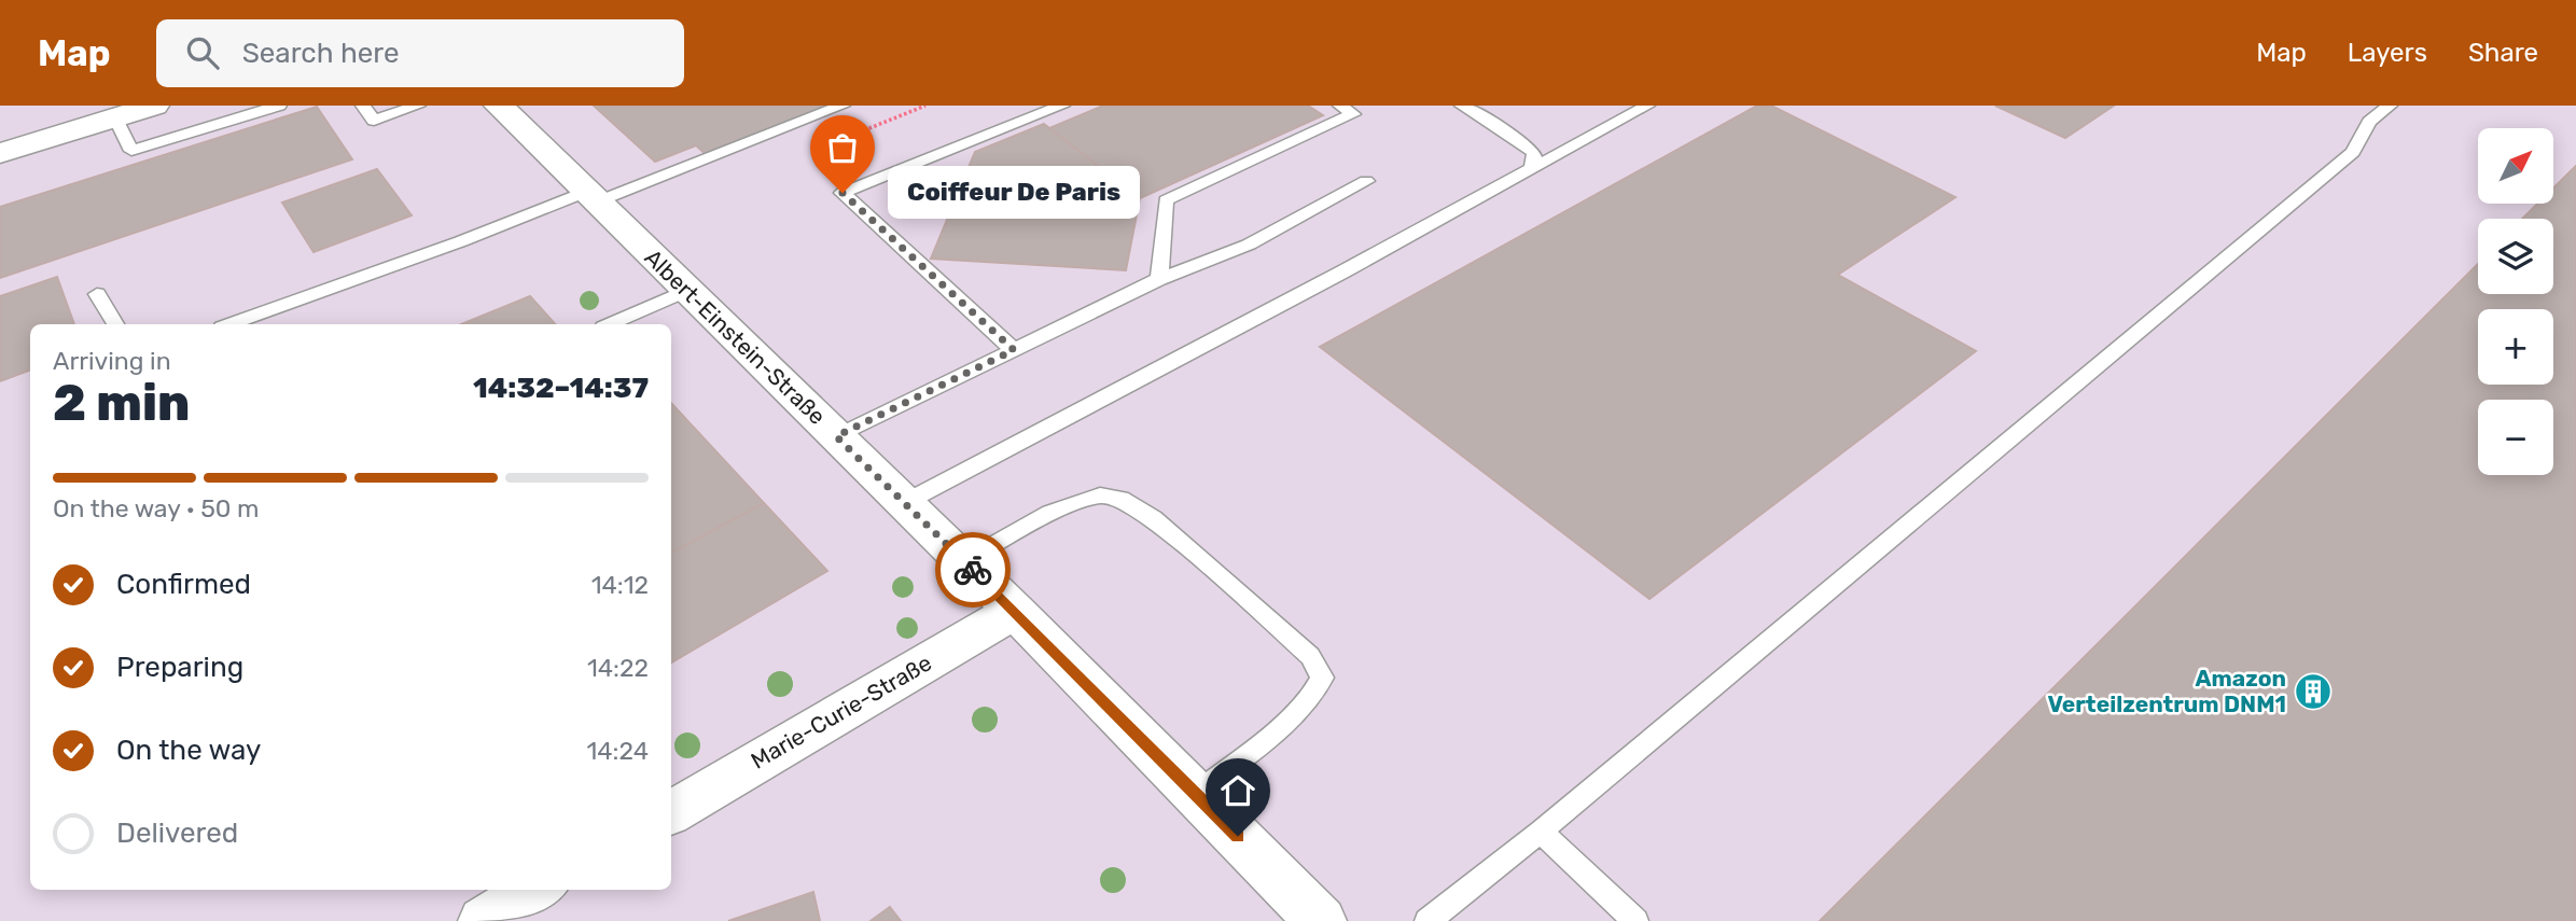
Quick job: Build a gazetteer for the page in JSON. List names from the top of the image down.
{
  "streets": {
    "street": ["Albert-Einstein-Straße", "Marie-Curie-Straße"]
  },
  "crossings": [
    ["Albert-Einstein-Straße", "Marie-Curie-Straße"]
  ],
  "places": {
    "other": ["Coiffeur De Paris"],
    "building": ["Amazon Verteilzentrum DNM1"]
  },
  "north": "top right",
  "page": {
    "header": "Map",
    "search": "Search here",
    "nav": ["Map", "Layers", "Share"],
    "map_buttons": ["+", "−"],
    "bubble": "Coiffeur De Paris",
    "heading": ["2 min", "Arriving in", "14:32–14:37"],
    "bar": "On the way · 50 m",
    "list": [
      ["Confirmed", "14:12"],
      ["Preparing", "14:22"],
      ["On the way", "14:24"],
      "Delivered"
    ]
  }
}
